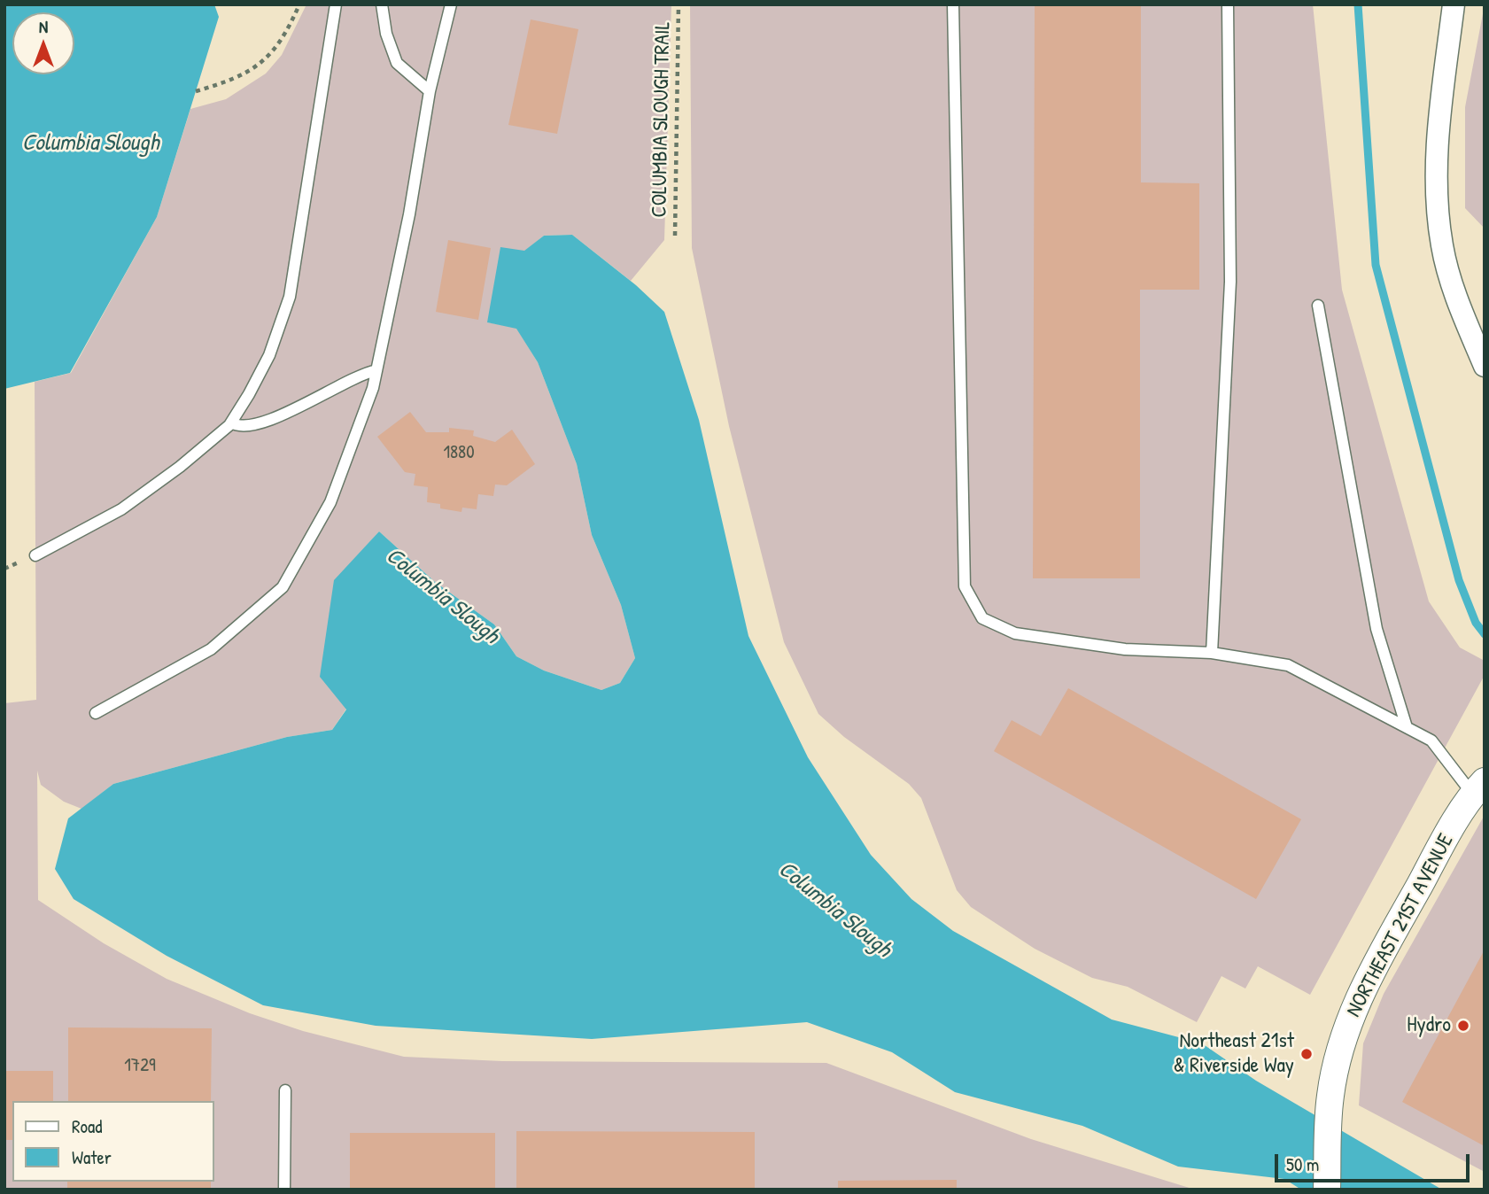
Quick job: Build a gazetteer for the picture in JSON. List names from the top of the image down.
{
  "streets": {
    "street": ["NORTHEAST 21ST AVENUE"],
    "path": ["COLUMBIA SLOUGH TRAIL"]
  },
  "water": ["Columbia Slough"],
  "places": ["Hydro", "Northeast 21st & Riverside Way"],
  "house_numbers": ["1880", "1729"],
  "legend": ["Road", "Water"],
  "scale_bar": "50 m",
  "north": "top"
}
